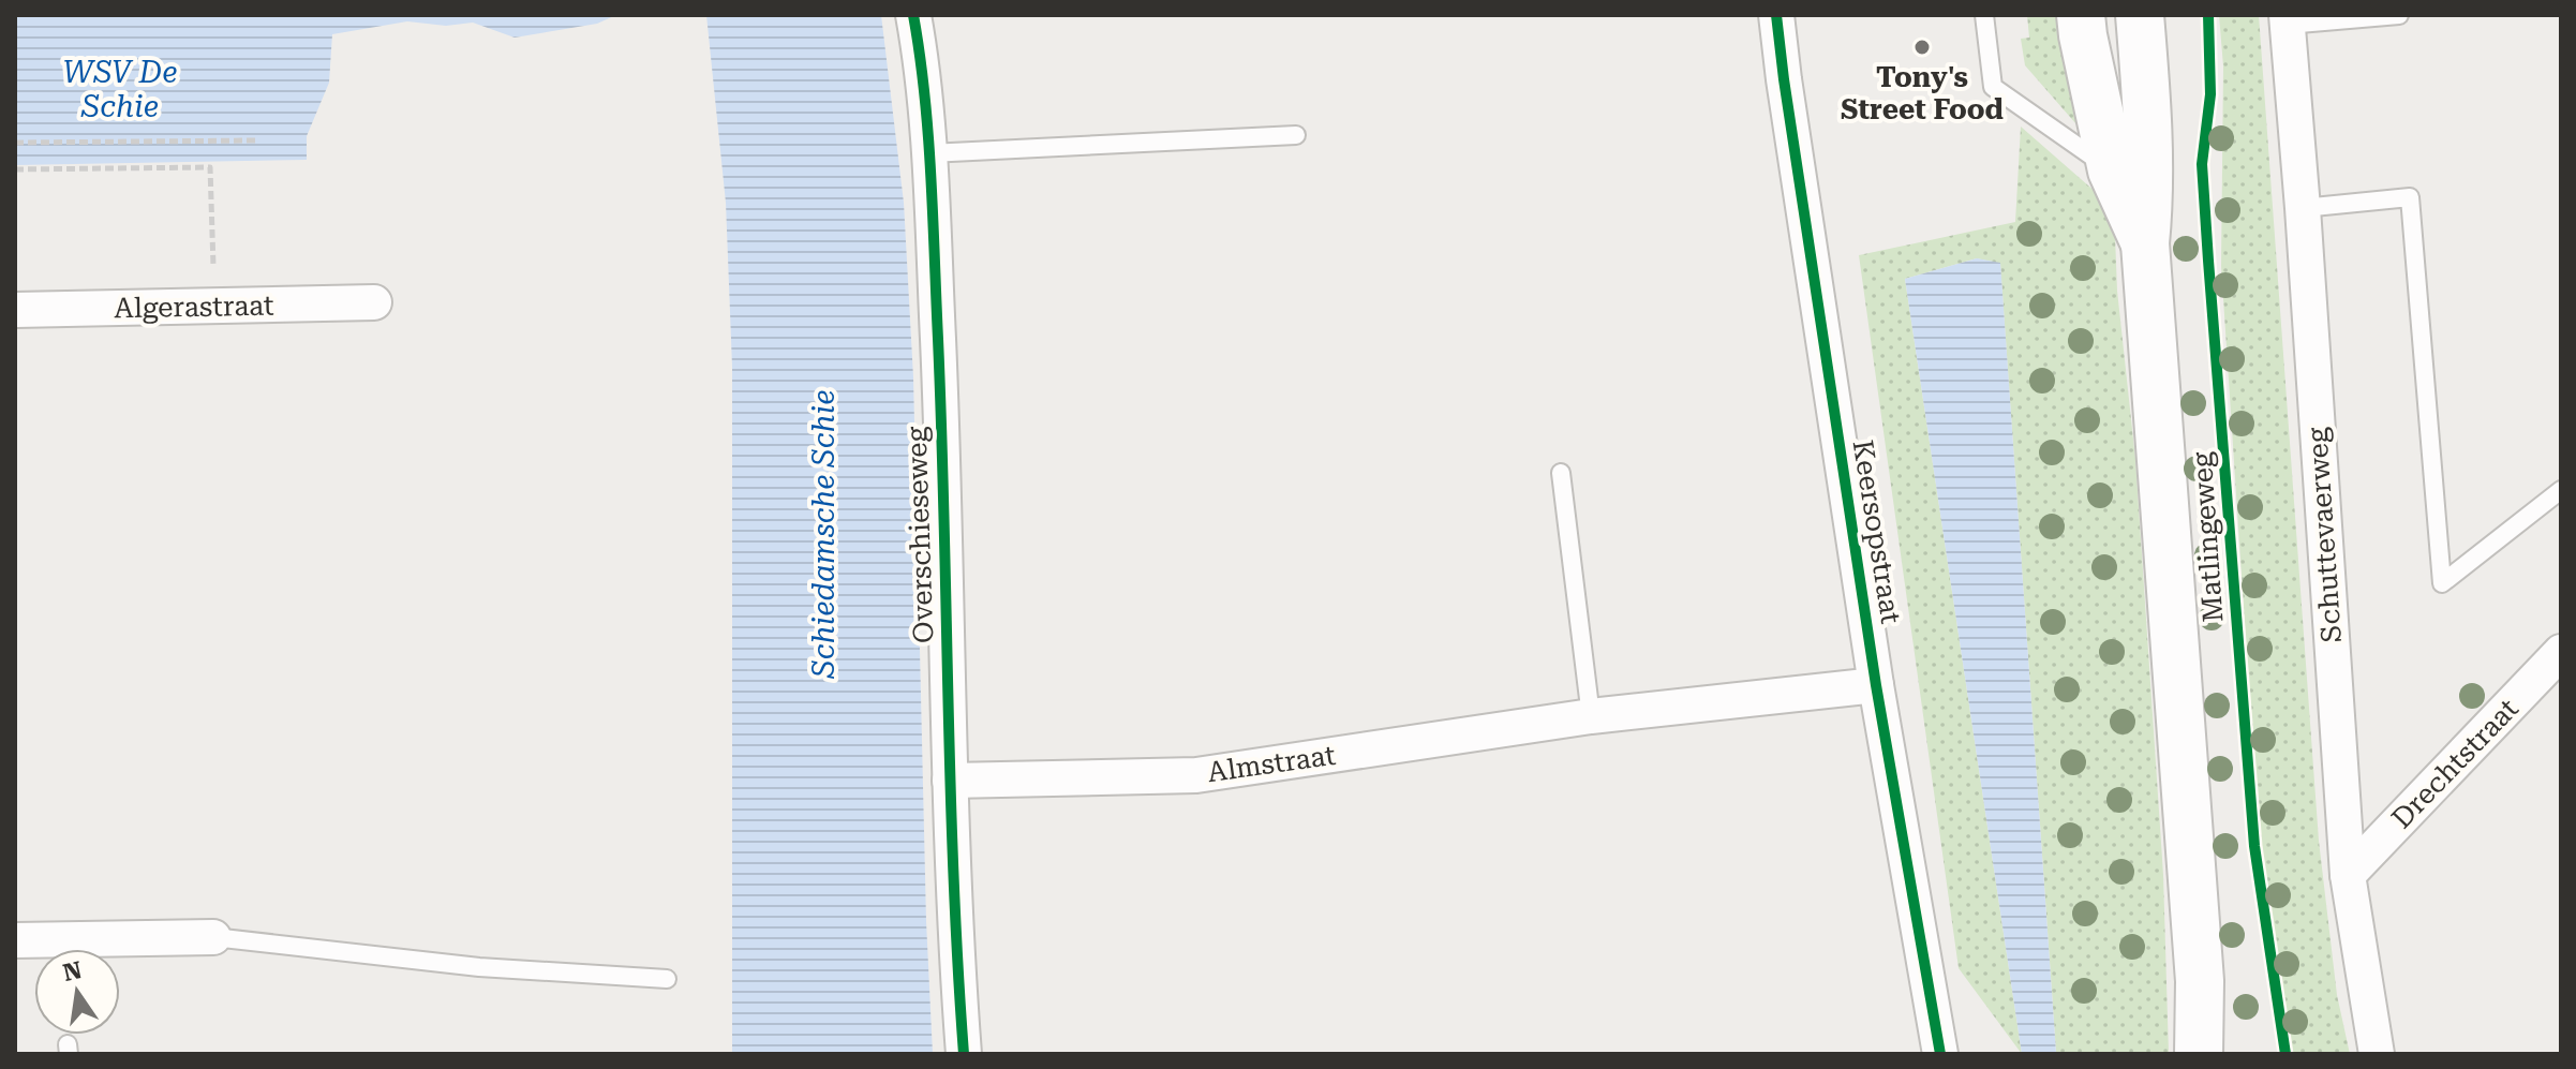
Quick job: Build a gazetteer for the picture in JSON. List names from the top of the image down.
{
  "streets": {
    "main road": ["Matlingeweg"],
    "street": [
      "Algerastraat",
      "Keersopstraat",
      "Overschieseweg",
      "Schuttevaerweg",
      "Almstraat",
      "Drechtstraat"
    ]
  },
  "crossings": [
    ["Keersopstraat", "Almstraat"],
    ["Overschieseweg", "Almstraat"],
    ["Schuttevaerweg", "Drechtstraat"]
  ],
  "water": ["WSV De Schie", "Schiedamsche Schie"],
  "places": ["Tony's Street Food"],
  "north": "top"
}
